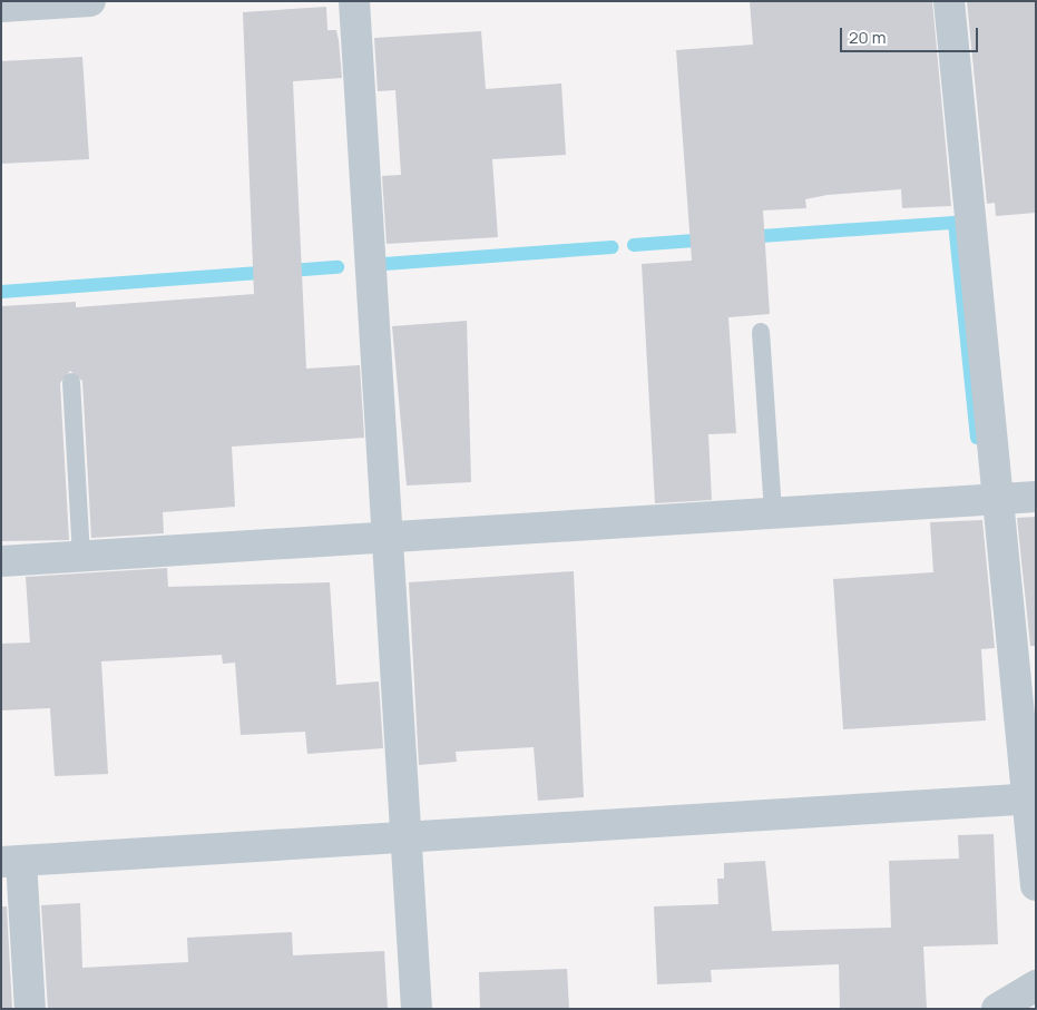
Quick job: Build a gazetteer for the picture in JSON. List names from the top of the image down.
{
  "scale_bar": "20 m"
}
